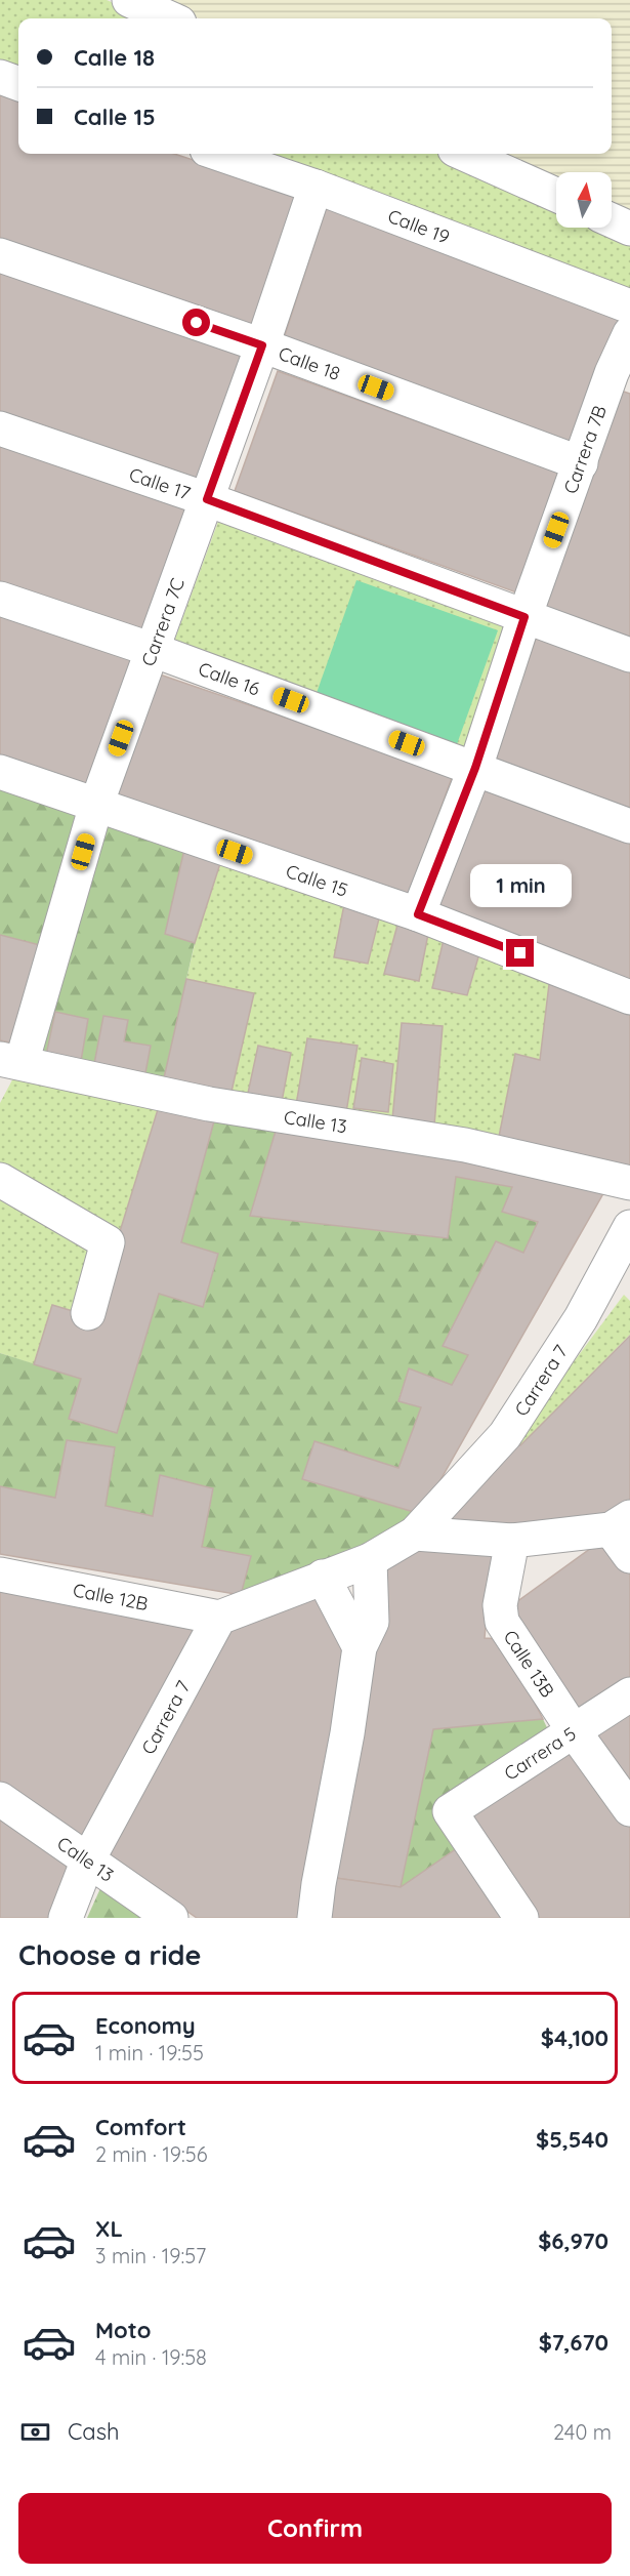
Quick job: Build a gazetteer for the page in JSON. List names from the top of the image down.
{
  "streets": {
    "street": [
      "Calle 19",
      "Calle 18",
      "Carrera 7B",
      "Calle 17",
      "Carrera 7C",
      "Calle 16",
      "Calle 15",
      "Calle 13",
      "Carrera 7",
      "Calle 12B",
      "Calle 13B",
      "Carrera 5"
    ]
  },
  "crossings": [
    ["Calle 19", "Carrera 7C"],
    ["Calle 18", "Carrera 7B"],
    ["Calle 18", "Carrera 7C"],
    ["Carrera 7B", "Calle 17"],
    ["Carrera 7B", "Calle 16"],
    ["Carrera 7B", "Calle 15"],
    ["Calle 17", "Carrera 7C"],
    ["Carrera 7C", "Calle 16"],
    ["Carrera 7C", "Calle 15"],
    ["Carrera 7C", "Calle 13"],
    ["Calle 13", "Carrera 7"],
    ["Carrera 7", "Calle 12B"],
    ["Calle 13B", "Carrera 5"]
  ],
  "north": "top",
  "page": {
    "banner": ["Calle 18", "Calle 15"],
    "bubble": "1 min",
    "heading": "Choose a ride",
    "list": [
      {
        "name": "Economy",
        "note": "1 min · 19:55",
        "value": "$4,100"
      },
      {
        "name": "Comfort",
        "note": "2 min · 19:56",
        "value": "$5,540"
      },
      {
        "name": "XL",
        "note": "3 min · 19:57",
        "value": "$6,970"
      },
      {
        "name": "Moto",
        "note": "4 min · 19:58",
        "value": "$7,670"
      }
    ],
    "pay": ["Cash", "240 m"],
    "buttons": "Confirm"
  }
}
